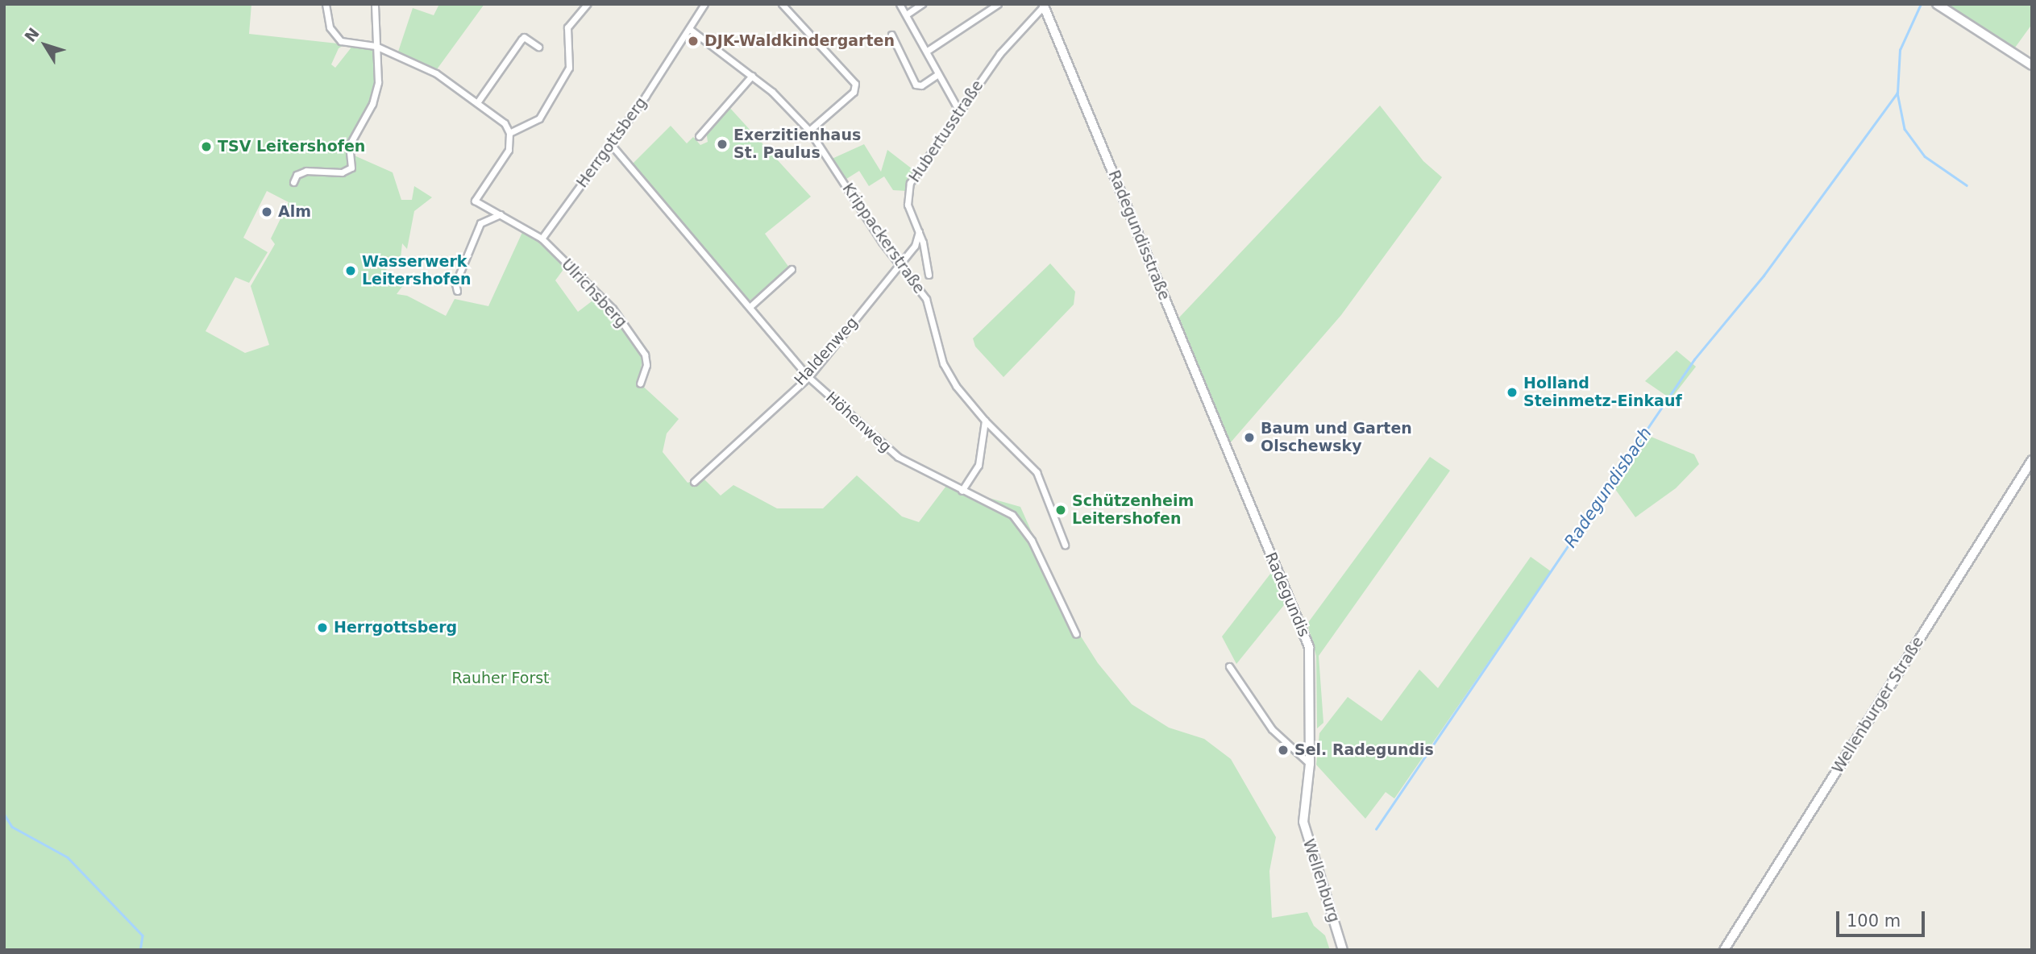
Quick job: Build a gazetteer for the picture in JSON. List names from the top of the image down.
{
  "streets": {
    "street": [
      "Hubertusstraße",
      "Herrgottsberg",
      "Radegundisstraße",
      "Krippackerstraße",
      "Ulrichsberg",
      "Haldenweg",
      "Höhenweg",
      "Radegundis",
      "Wellenburger Straße",
      "Wellenburg"
    ]
  },
  "crossings": [
    ["Hubertusstraße", "Radegundisstraße"],
    ["Hubertusstraße", "Haldenweg"],
    ["Herrgottsberg", "Krippackerstraße"],
    ["Herrgottsberg", "Ulrichsberg"],
    ["Herrgottsberg", "Höhenweg"],
    ["Radegundisstraße", "Radegundis"],
    ["Krippackerstraße", "Haldenweg"],
    ["Haldenweg", "Höhenweg"],
    ["Radegundis", "Wellenburg"]
  ],
  "water": ["Radegundisbach"],
  "parks": ["Rauher Forst"],
  "places": [
    "DJK-Waldkindergarten",
    "Exerzitienhaus St. Paulus",
    "TSV Leitershofen",
    "Alm",
    "Wasserwerk Leitershofen",
    "Holland Steinmetz-Einkauf",
    "Baum und Garten Olschewsky",
    "Schützenheim Leitershofen",
    "Herrgottsberg",
    "Sel. Radegundis"
  ],
  "scale_bar": "100 m",
  "north": "top left"
}
